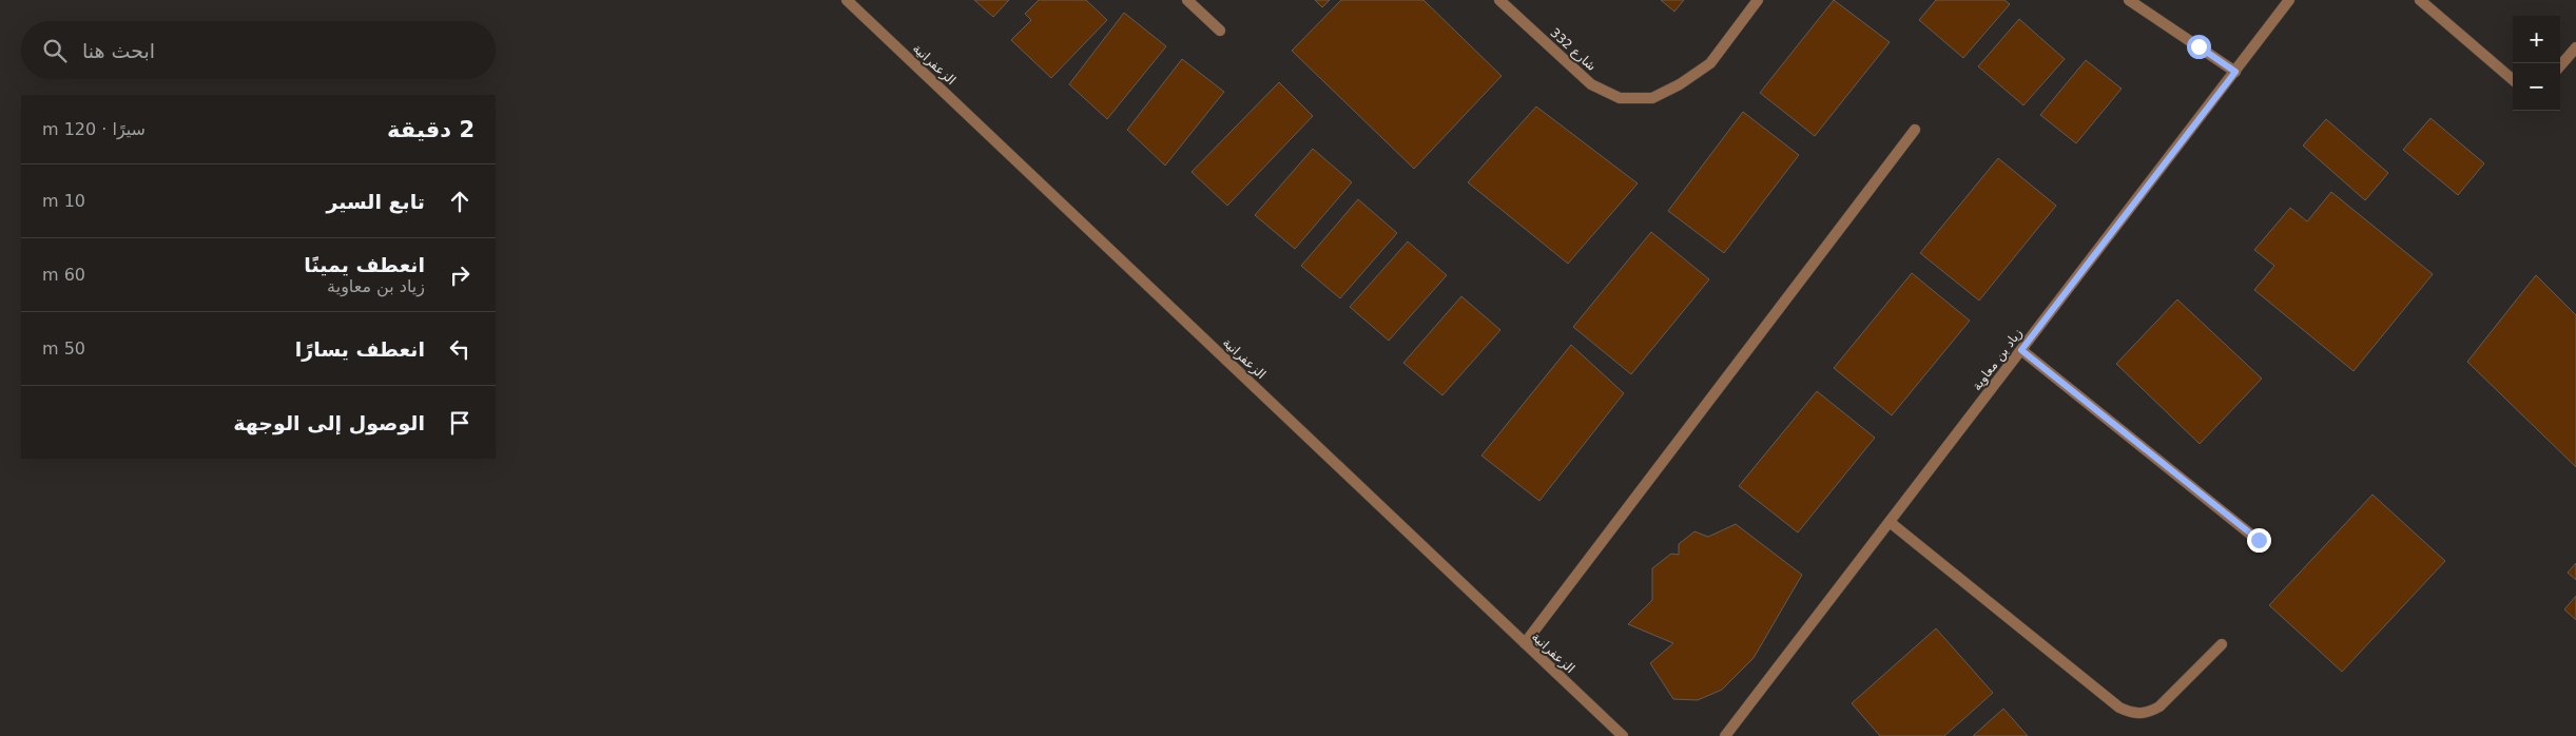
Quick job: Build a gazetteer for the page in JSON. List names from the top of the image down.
{
  "streets": {
    "street": ["شارع 332", "الزعفرانية", "زياد بن معاوية"]
  },
  "page": {
    "map_buttons": ["+", "−"],
    "search": "ابحث هنا",
    "heading": ["2 دقيقة", "سيرًا · 120 m"],
    "list": [
      ["تابع السير", "10 m"],
      ["انعطف يمينًا", "زياد بن معاوية", "60 m"],
      ["انعطف يسارًا", "50 m"],
      "الوصول إلى الوجهة"
    ]
  }
}
